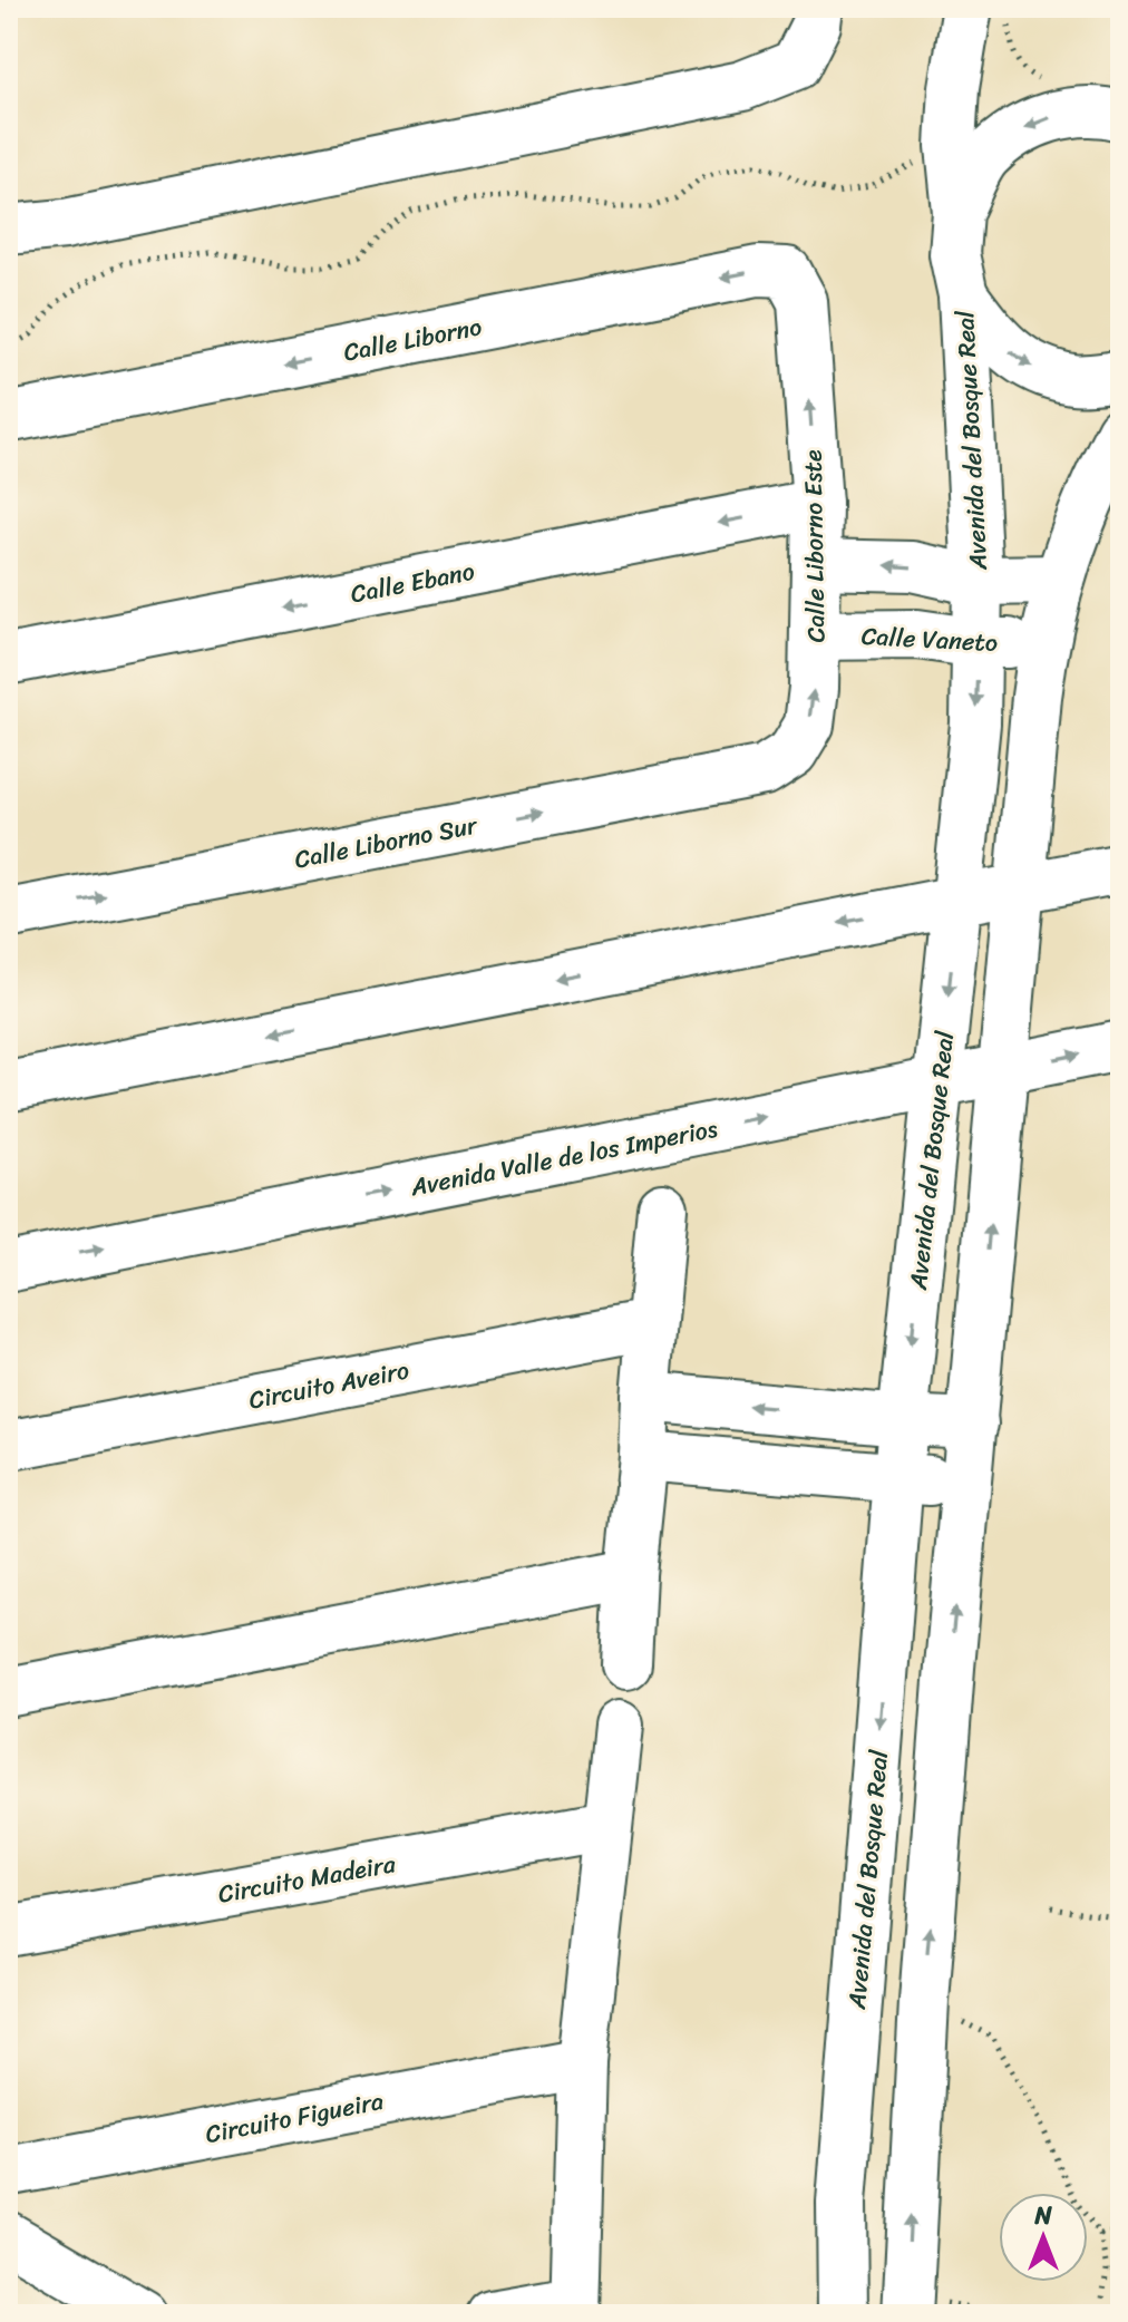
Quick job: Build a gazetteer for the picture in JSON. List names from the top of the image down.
{
  "streets": {
    "street": [
      "Calle Liborno",
      "Avenida del Bosque Real",
      "Calle Liborno Este",
      "Calle Ebano",
      "Calle Vaneto",
      "Calle Liborno Sur",
      "Avenida Valle de los Imperios",
      "Circuito Aveiro",
      "Circuito Madeira",
      "Circuito Figueira"
    ]
  },
  "crossings": [
    ["Calle Liborno", "Calle Liborno Este"],
    ["Avenida del Bosque Real", "Calle Vaneto"],
    ["Avenida del Bosque Real", "Avenida Valle de los Imperios"],
    ["Calle Liborno Este", "Calle Ebano"],
    ["Calle Liborno Este", "Calle Vaneto"],
    ["Calle Liborno Este", "Calle Liborno Sur"]
  ],
  "north": "top"
}
